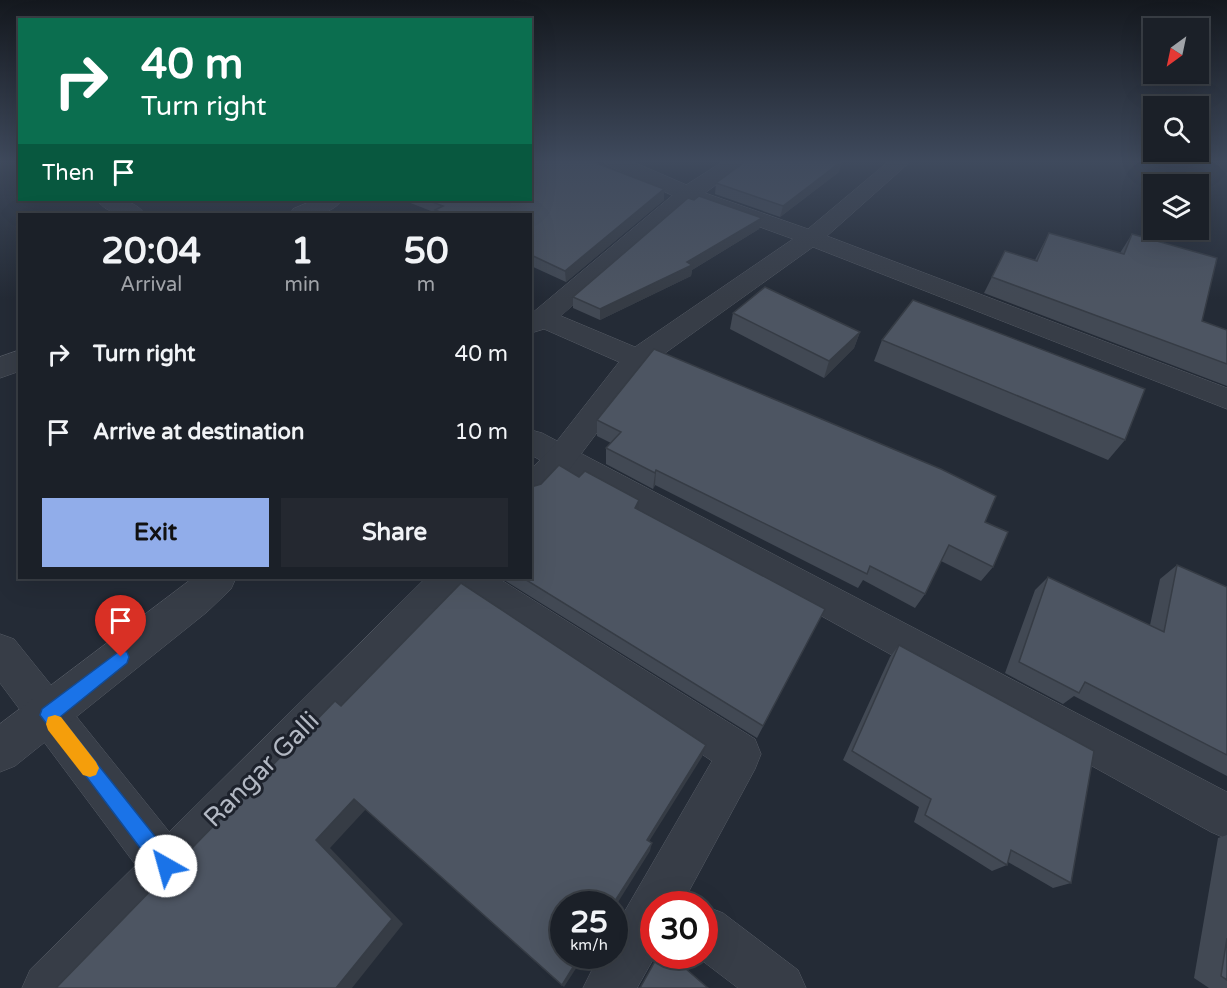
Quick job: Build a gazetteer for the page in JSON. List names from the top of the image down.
{
  "streets": {
    "street": ["Rangar Galli"]
  },
  "north": "bottom left",
  "page": {
    "turn": ["40 m", "Turn right"],
    "then": "Then",
    "eta": [
      "20:04",
      "Arrival",
      "1",
      "min",
      "50",
      "m"
    ],
    "list": [
      {
        "name": "Turn right",
        "value": "40 m"
      },
      {
        "name": "Arrive at destination",
        "value": "10 m"
      }
    ],
    "buttons": ["Exit", "Share"],
    "speed": "25 km/h",
    "limit": "30"
  }
}
